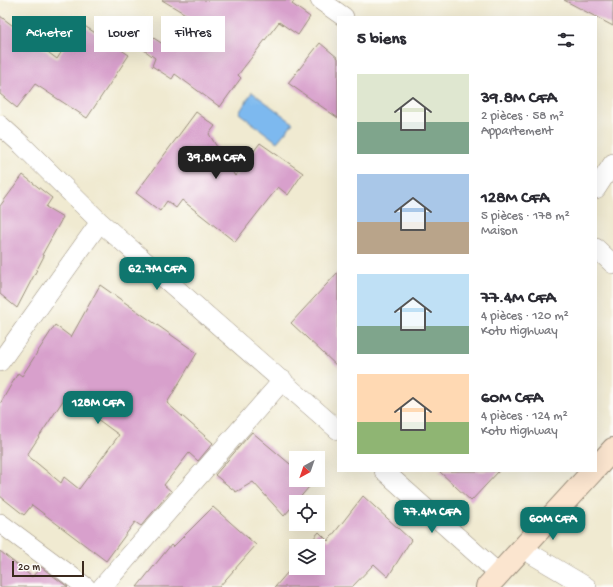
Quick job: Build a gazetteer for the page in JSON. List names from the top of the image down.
{
  "scale_bar": "20 m",
  "north": "bottom left",
  "page": {
    "chip": ["Acheter", "Louer", "Filtres"],
    "heading": "5 biens",
    "list": [
      {
        "name": "39.8M CFA",
        "note": "2 pièces · 58 m² · Appartement"
      },
      {
        "name": "128M CFA",
        "note": "5 pièces · 178 m² · Maison"
      },
      {
        "name": "77.4M CFA",
        "note": "4 pièces · 120 m² · Kotu Highway"
      },
      {
        "name": "60M CFA",
        "note": "4 pièces · 124 m² · Kotu Highway"
      }
    ],
    "price": [
      "39.8M CFA",
      "62.7M CFA",
      "128M CFA",
      "77.4M CFA",
      "60M CFA"
    ],
    "scale": "20 m"
  }
}
